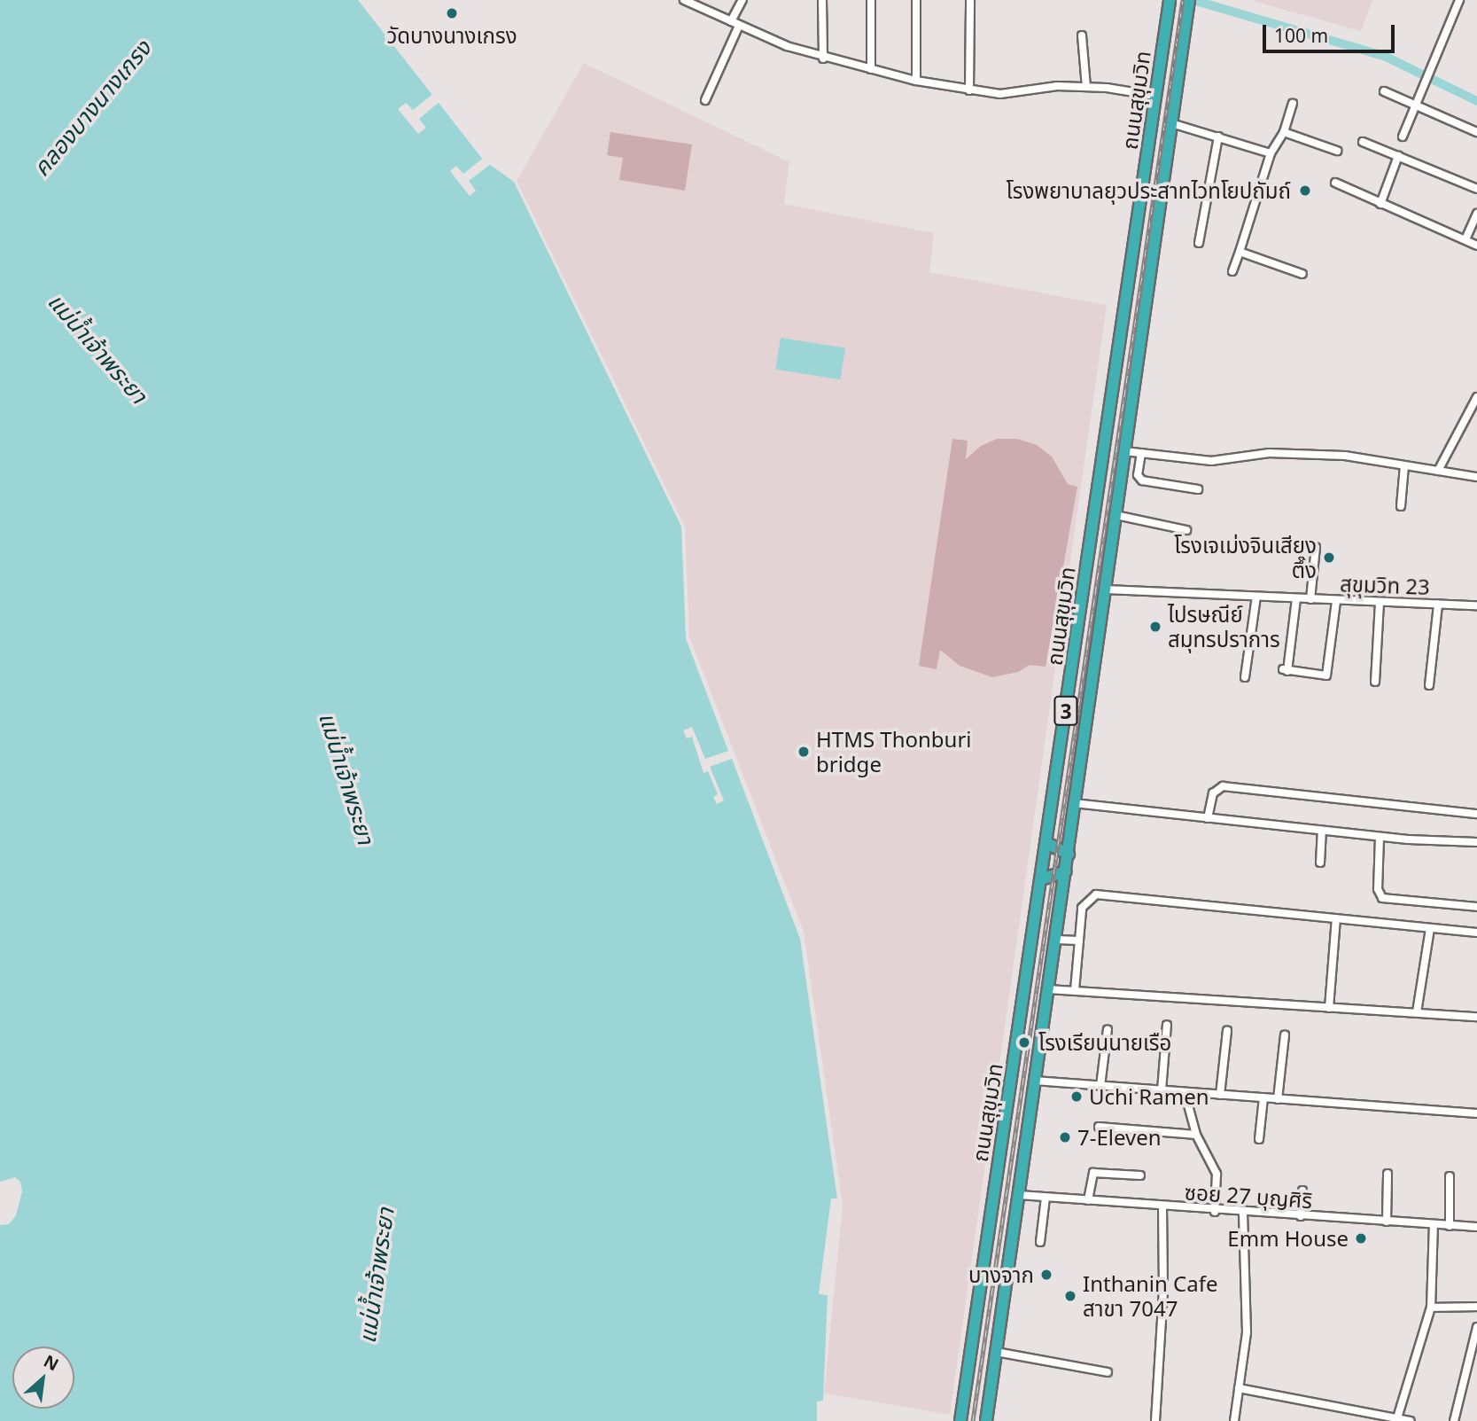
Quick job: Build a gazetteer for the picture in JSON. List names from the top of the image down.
{
  "streets": {
    "highway": ["ถนนสุขุมวิท", "3"],
    "street": ["สุขุมวิท 23", "ซอย 27 บุญศิริ"]
  },
  "crossings": [
    ["ถนนสุขุมวิท", "สุขุมวิท 23"],
    ["ถนนสุขุมวิท", "ซอย 27 บุญศิริ"]
  ],
  "water": ["คลองบางนางเกรง", "แม่น้ำเจ้าพระยา"],
  "places": [
    "วัดบางนางเกรง",
    "โรงพยาบาลยุวประสาทไวทโยปถัมถ์",
    "โรงเจเม่งจินเสียง ตึ๊ง",
    "ไปรษณีย์ สมุทรปราการ",
    "HTMS Thonburi bridge",
    "โรงเรียนนายเรือ",
    "Uchi Ramen",
    "7-Eleven",
    "Emm House",
    "บางจาก",
    "Inthanin Cafe สาขา 7047"
  ],
  "scale_bar": "100 m",
  "north": "top right"
}
